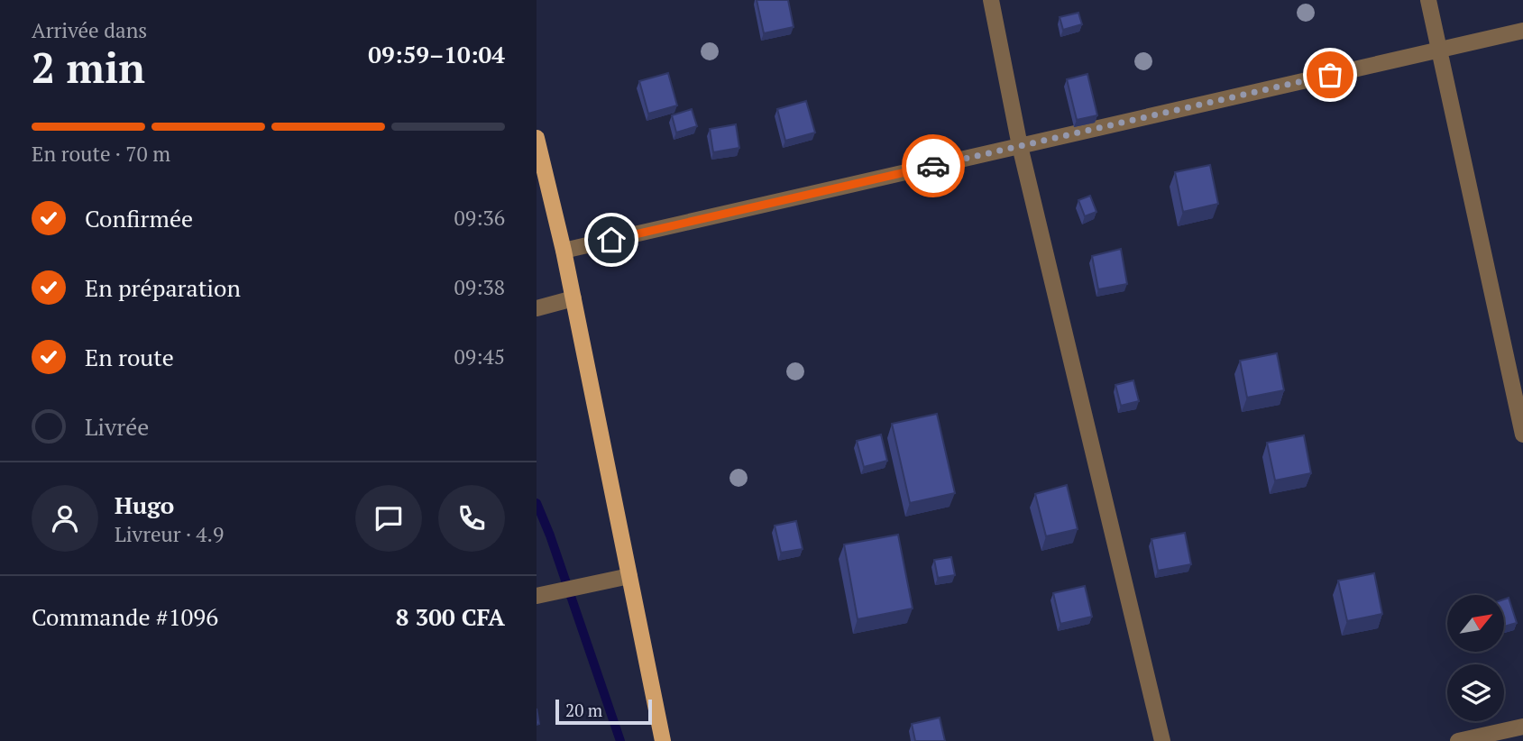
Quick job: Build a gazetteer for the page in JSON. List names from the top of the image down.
{
  "scale_bar": "20 m",
  "north": "top right",
  "page": {
    "heading": ["2 min", "Arrivée dans", "09:59–10:04"],
    "panel": [
      "Hugo",
      "Livreur · 4.9",
      "Commande #1096",
      "8 300 CFA"
    ],
    "bar": "En route · 70 m",
    "list": [
      ["Confirmée", "09:36"],
      ["En préparation", "09:38"],
      ["En route", "09:45"],
      "Livrée"
    ],
    "scale": "20 m"
  }
}
